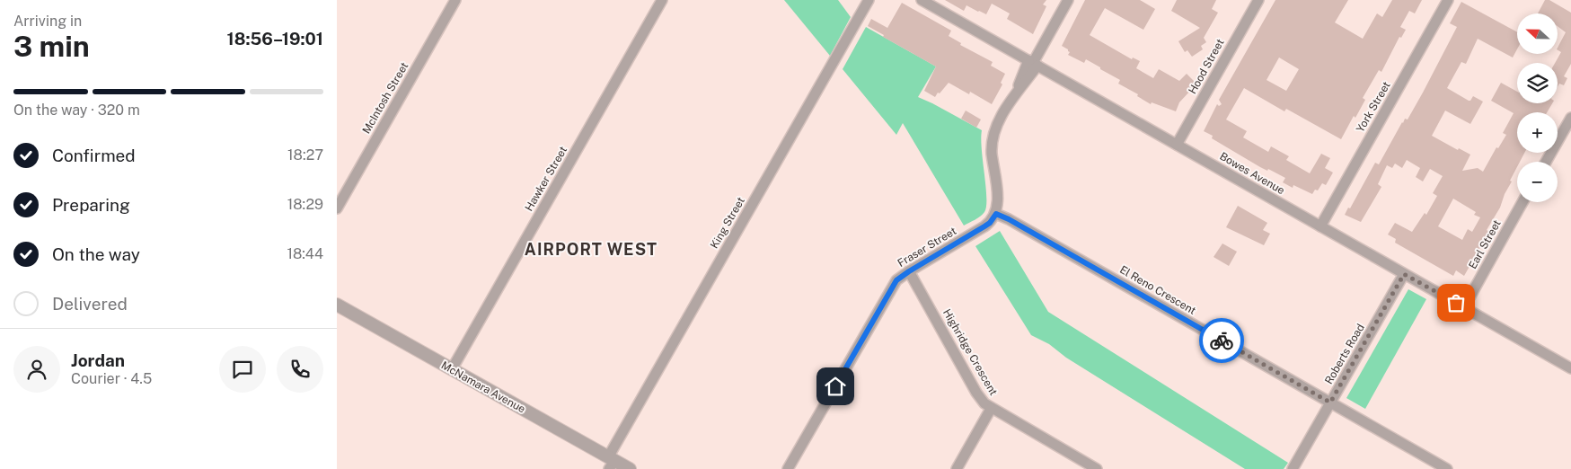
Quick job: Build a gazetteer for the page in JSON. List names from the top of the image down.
{
  "streets": {
    "street": [
      "Hood Street",
      "McIntosh Street",
      "York Street",
      "Bowes Avenue",
      "Hawker Street",
      "King Street",
      "Earl Street",
      "Fraser Street",
      "El Reno Crescent",
      "Highridge Crescent",
      "Roberts Road",
      "McNamara Avenue"
    ]
  },
  "crossings": [
    ["Hood Street", "Bowes Avenue"],
    ["York Street", "Bowes Avenue"],
    ["Bowes Avenue", "Earl Street"],
    ["Bowes Avenue", "Roberts Road"],
    ["Hawker Street", "McNamara Avenue"],
    ["King Street", "McNamara Avenue"],
    ["Fraser Street", "El Reno Crescent"],
    ["Fraser Street", "Highridge Crescent"],
    ["El Reno Crescent", "Roberts Road"]
  ],
  "districts": ["AIRPORT WEST"],
  "north": "left",
  "page": {
    "heading": ["3 min", "Arriving in", "18:56–19:01"],
    "panel": ["Jordan", "Courier · 4.5"],
    "map_buttons": ["+", "−"],
    "bar": "On the way · 320 m",
    "list": [
      ["Confirmed", "18:27"],
      ["Preparing", "18:29"],
      ["On the way", "18:44"],
      "Delivered"
    ]
  }
}
